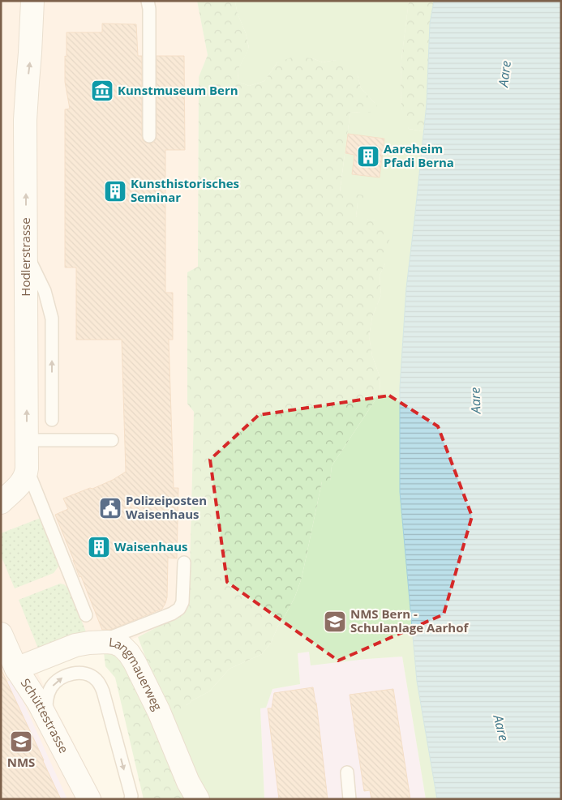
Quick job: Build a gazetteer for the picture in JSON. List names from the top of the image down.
{
  "streets": {
    "street": ["Hodlerstrasse", "Langmauerweg", "Schüttestrasse"]
  },
  "crossings": [
    ["Langmauerweg", "Schüttestrasse"]
  ],
  "one_way": ["Hodlerstrasse"],
  "water": ["Aare"],
  "places": {
    "museum": ["Kunstmuseum Bern"],
    "building": ["Aareheim Pfadi Berna", "Kunsthistorisches Seminar", "Waisenhaus"],
    "public building": ["Polizeiposten Waisenhaus"],
    "school or university": ["NMS Bern - Schulanlage Aarhof", "NMS"]
  }
}
